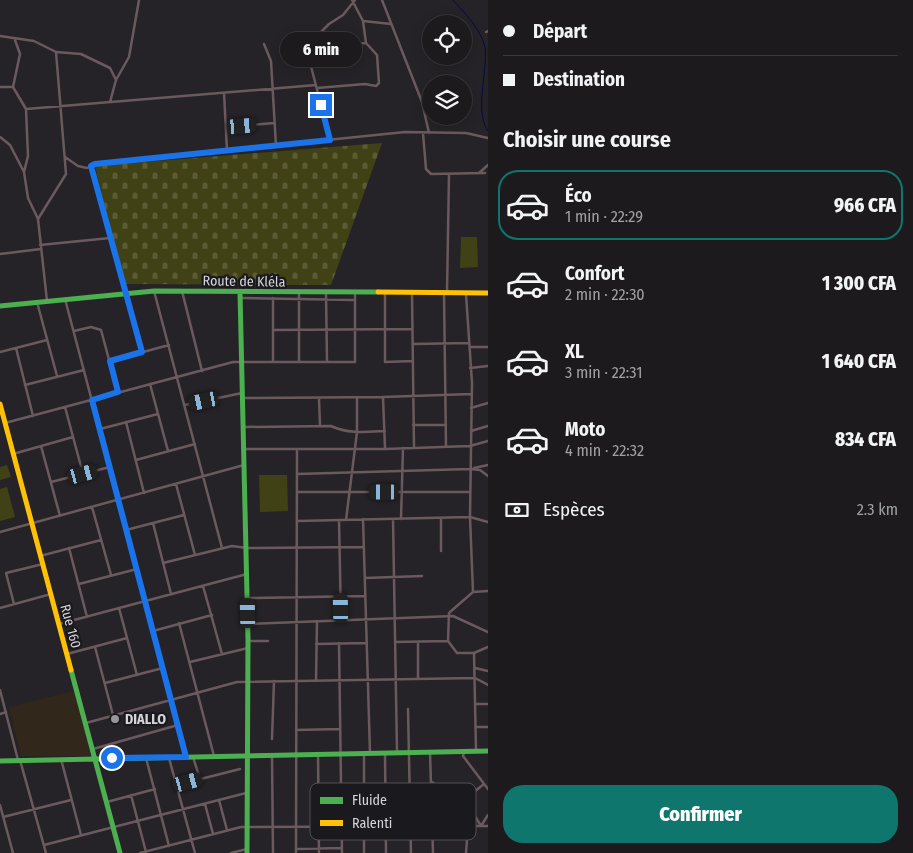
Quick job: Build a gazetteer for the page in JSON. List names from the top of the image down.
{
  "streets": {
    "street": ["Route de Kléla", "Rue 160"]
  },
  "places": ["DIALLO"],
  "legend": ["Fluide", "Ralenti"],
  "page": {
    "banner": ["Départ", "Destination"],
    "bubble": "6 min",
    "heading": "Choisir une course",
    "list": [
      {
        "name": "Éco",
        "note": "1 min · 22:29",
        "value": "966 CFA"
      },
      {
        "name": "Confort",
        "note": "2 min · 22:30",
        "value": "1 300 CFA"
      },
      {
        "name": "XL",
        "note": "3 min · 22:31",
        "value": "1 640 CFA"
      },
      {
        "name": "Moto",
        "note": "4 min · 22:32",
        "value": "834 CFA"
      }
    ],
    "pay": ["Espèces", "2.3 km"],
    "buttons": "Confirmer"
  }
}
